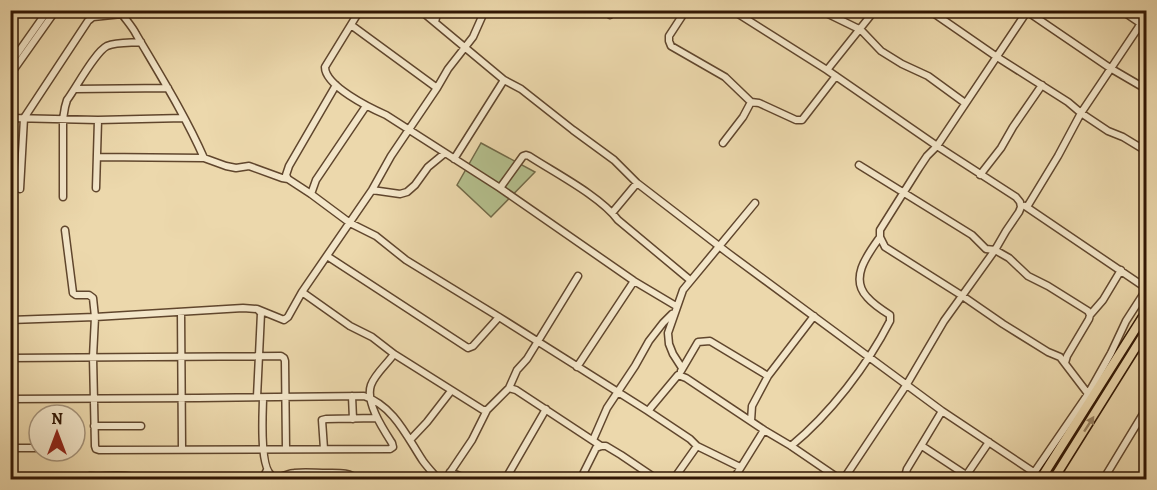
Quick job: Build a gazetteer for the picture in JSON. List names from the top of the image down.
{
  "north": "top"
}
